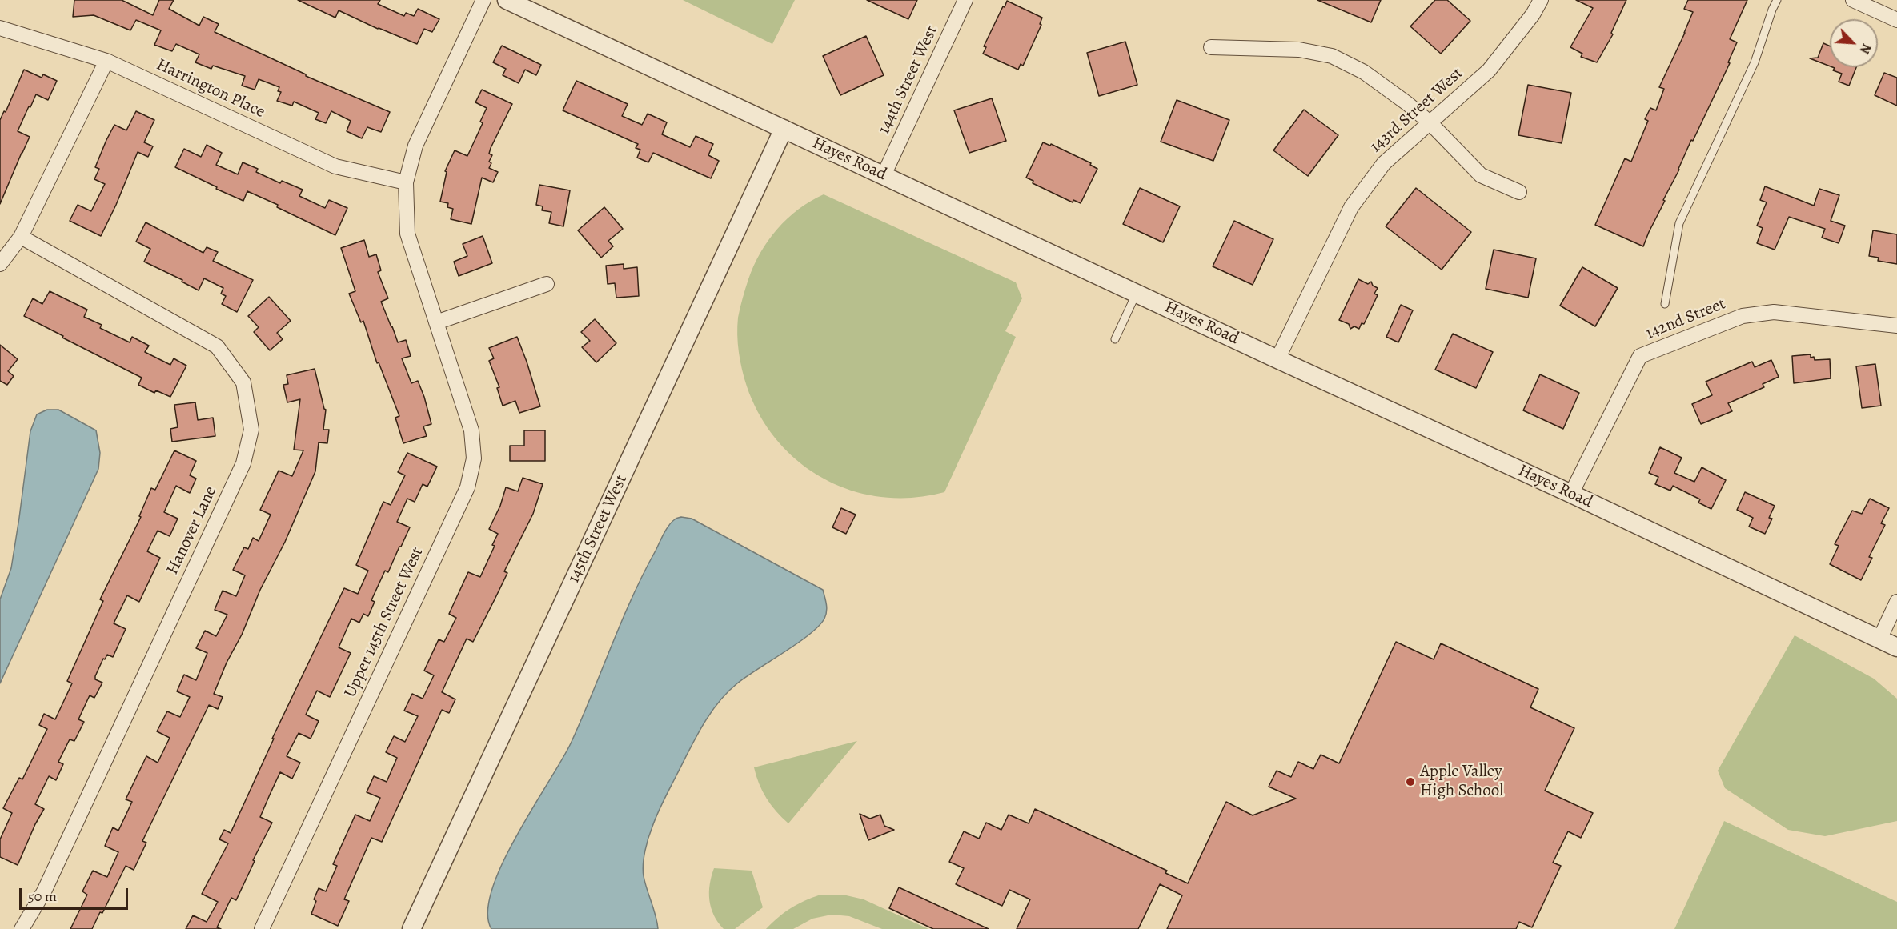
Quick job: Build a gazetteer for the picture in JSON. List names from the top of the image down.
{
  "streets": {
    "street": [
      "144th Street West",
      "Harrington Place",
      "143rd Street West",
      "Hayes Road",
      "142nd Street",
      "145th Street West",
      "Hanover Lane",
      "Upper 145th Street West"
    ]
  },
  "crossings": [
    ["144th Street West", "Hayes Road"],
    ["Harrington Place", "Upper 145th Street West"],
    ["143rd Street West", "Hayes Road"],
    ["Hayes Road", "142nd Street"],
    ["Hayes Road", "145th Street West"]
  ],
  "places": ["Apple Valley High School"],
  "scale_bar": "50 m",
  "north": "bottom right"
}
